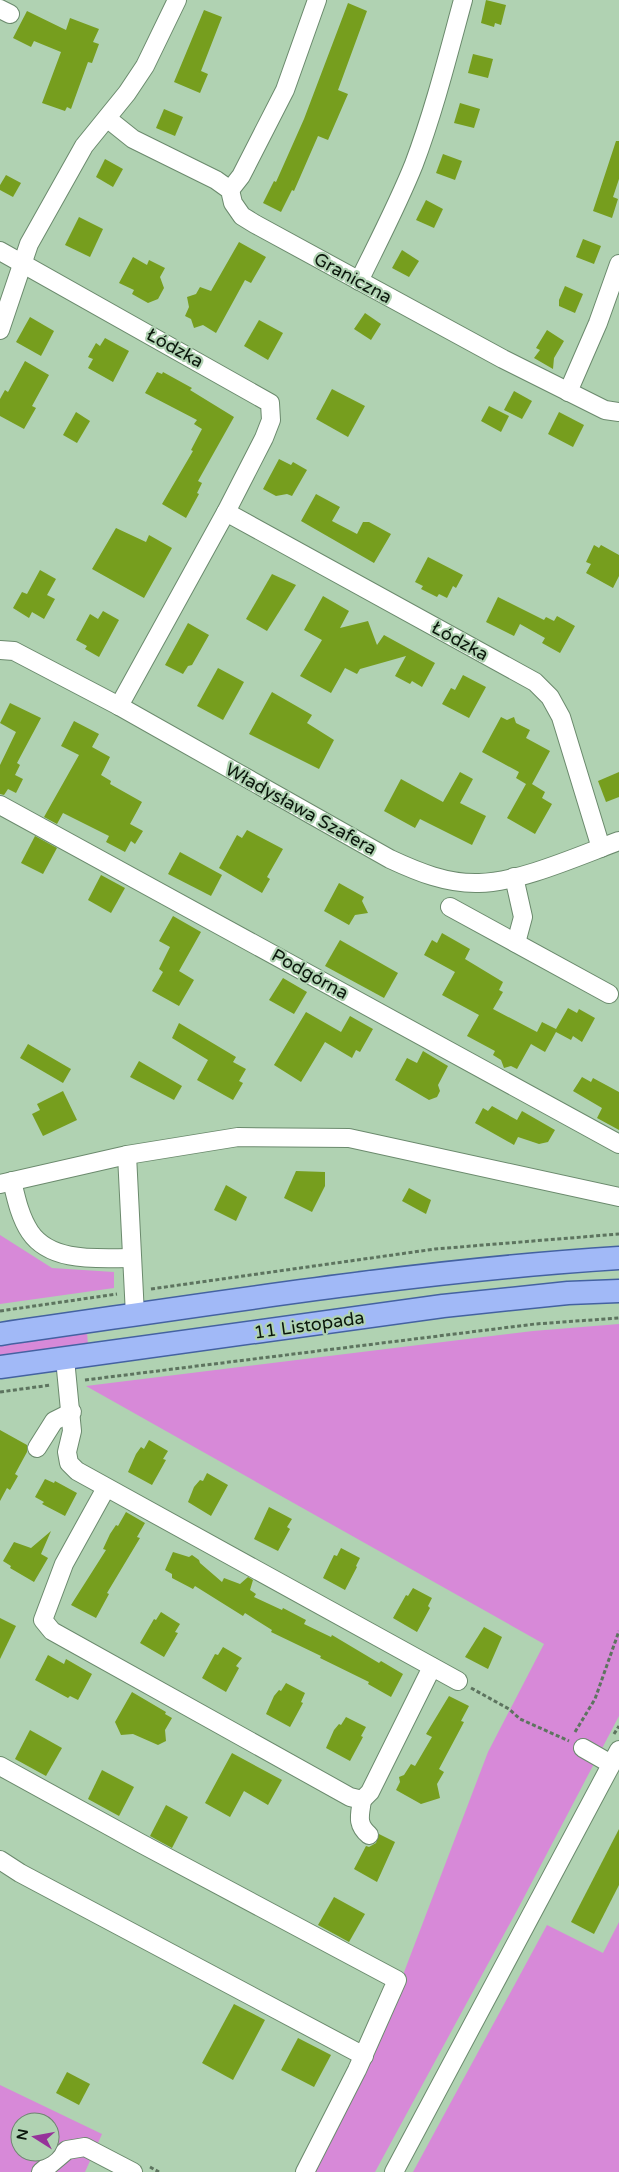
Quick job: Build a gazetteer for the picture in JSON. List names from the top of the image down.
{
  "streets": {
    "main road": ["11 Listopada"],
    "street": [
      "Graniczna",
      "Łódzka",
      "Władysława Szafera",
      "Podgórna"
    ]
  },
  "crossings": [
    ["Łódzka", "Władysława Szafera"]
  ],
  "north": "left"
}
